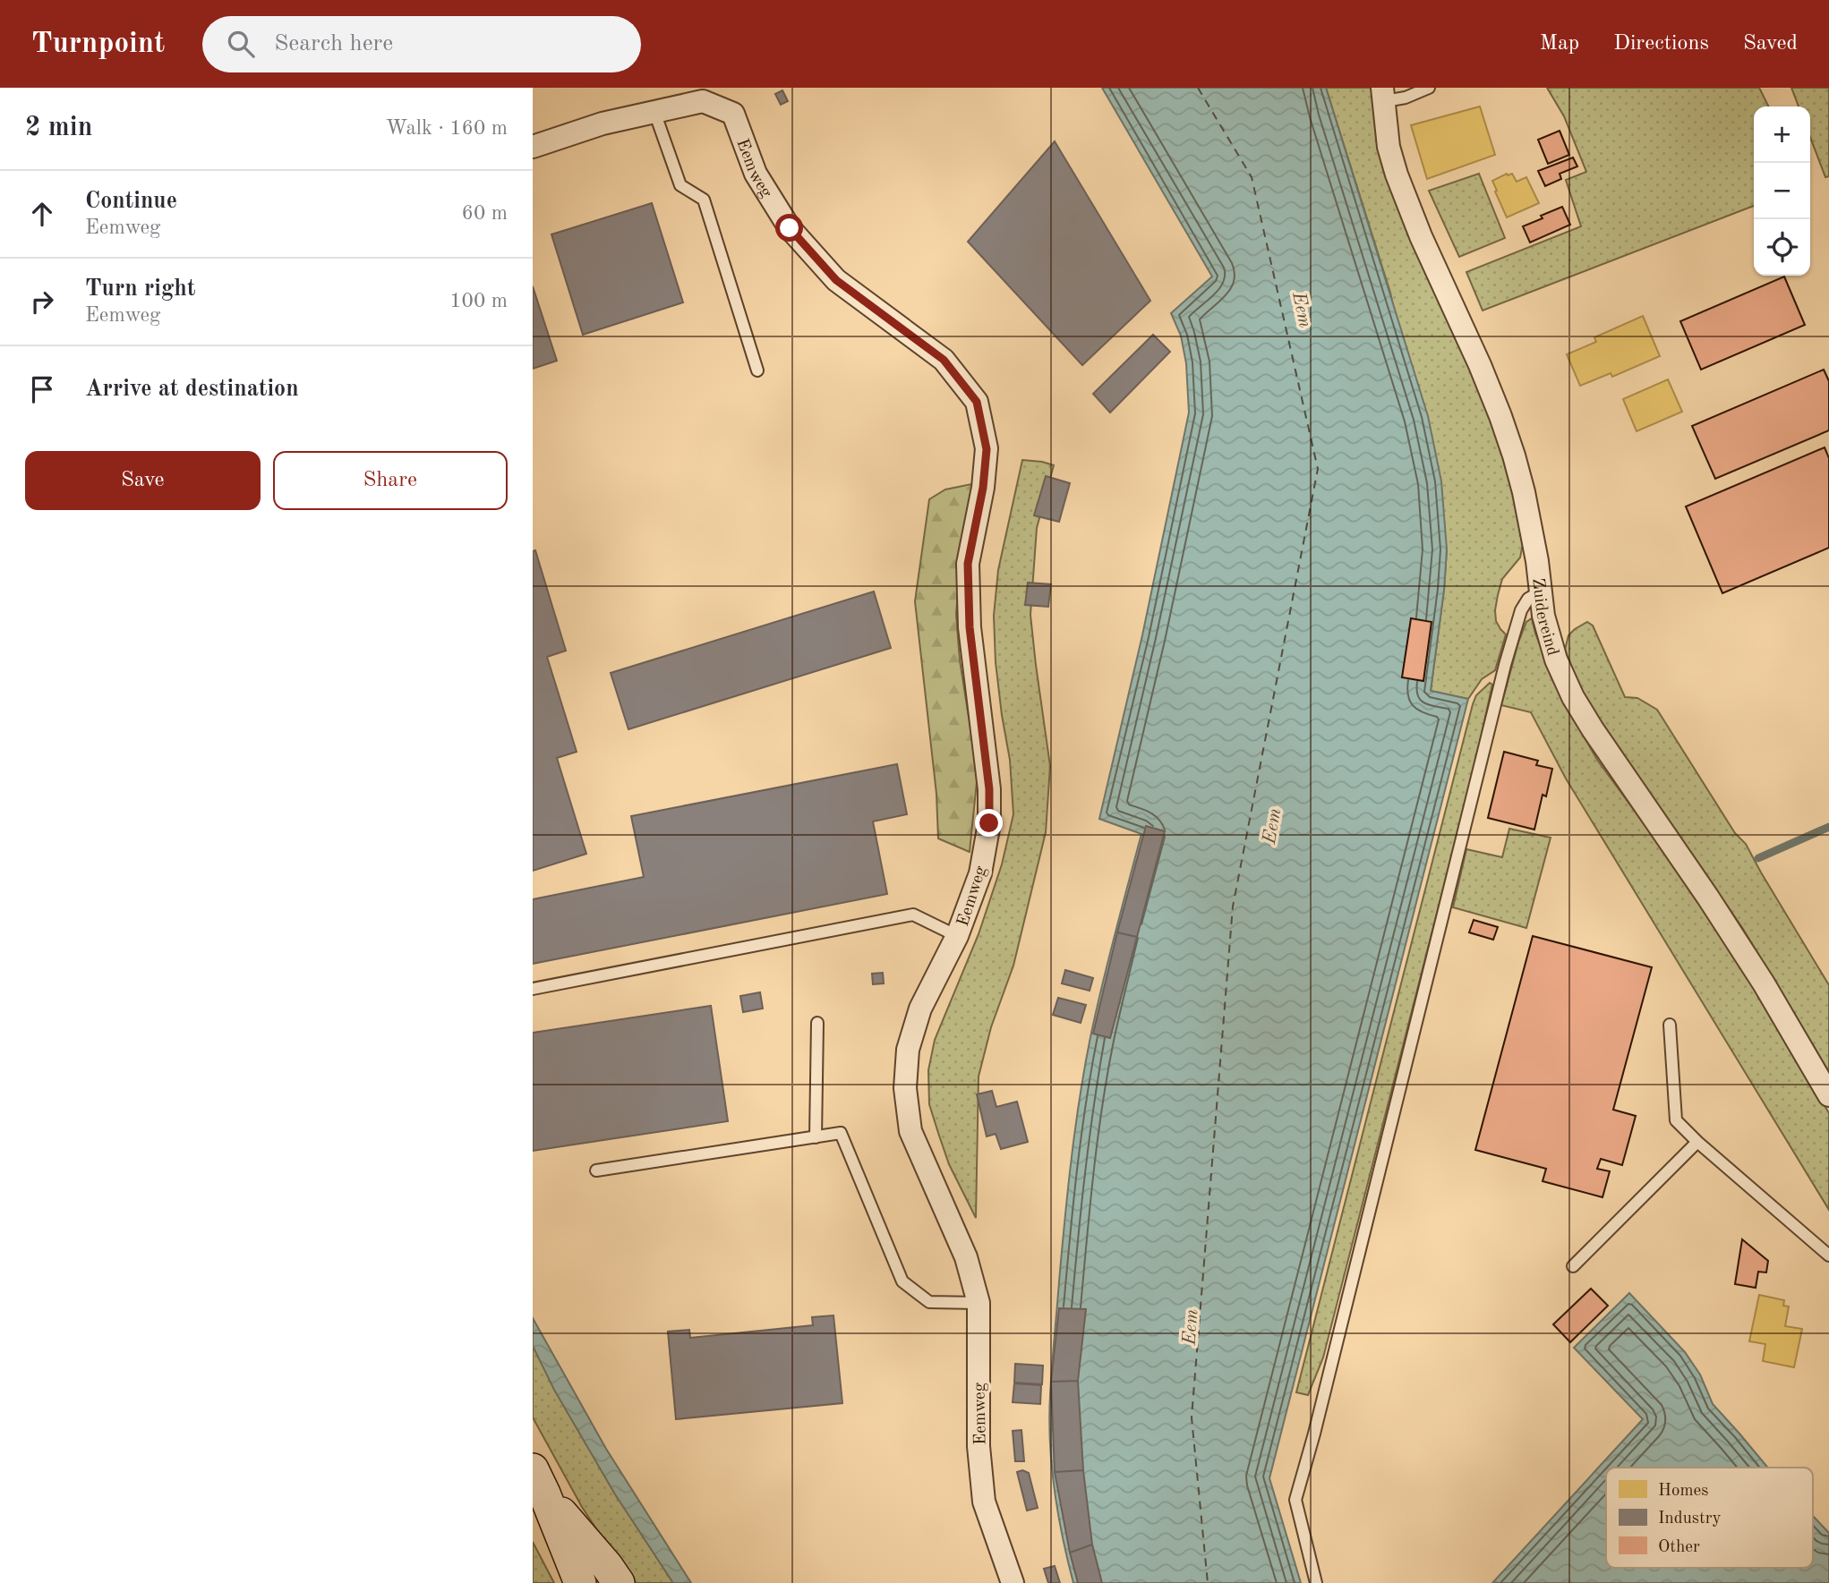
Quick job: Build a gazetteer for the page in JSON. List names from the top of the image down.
{
  "streets": {
    "street": ["Eemweg", "Zuidereind"]
  },
  "water": ["Eem"],
  "legend": ["Homes", "Industry", "Other"],
  "page": {
    "header": "Turnpoint",
    "search": "Search here",
    "nav": ["Map", "Directions", "Saved"],
    "heading": ["2 min", "Walk · 160 m"],
    "map_buttons": ["+", "−"],
    "list": [
      ["Continue", "Eemweg", "60 m"],
      ["Turn right", "Eemweg", "100 m"],
      "Arrive at destination"
    ],
    "buttons": ["Save", "Share"]
  }
}
